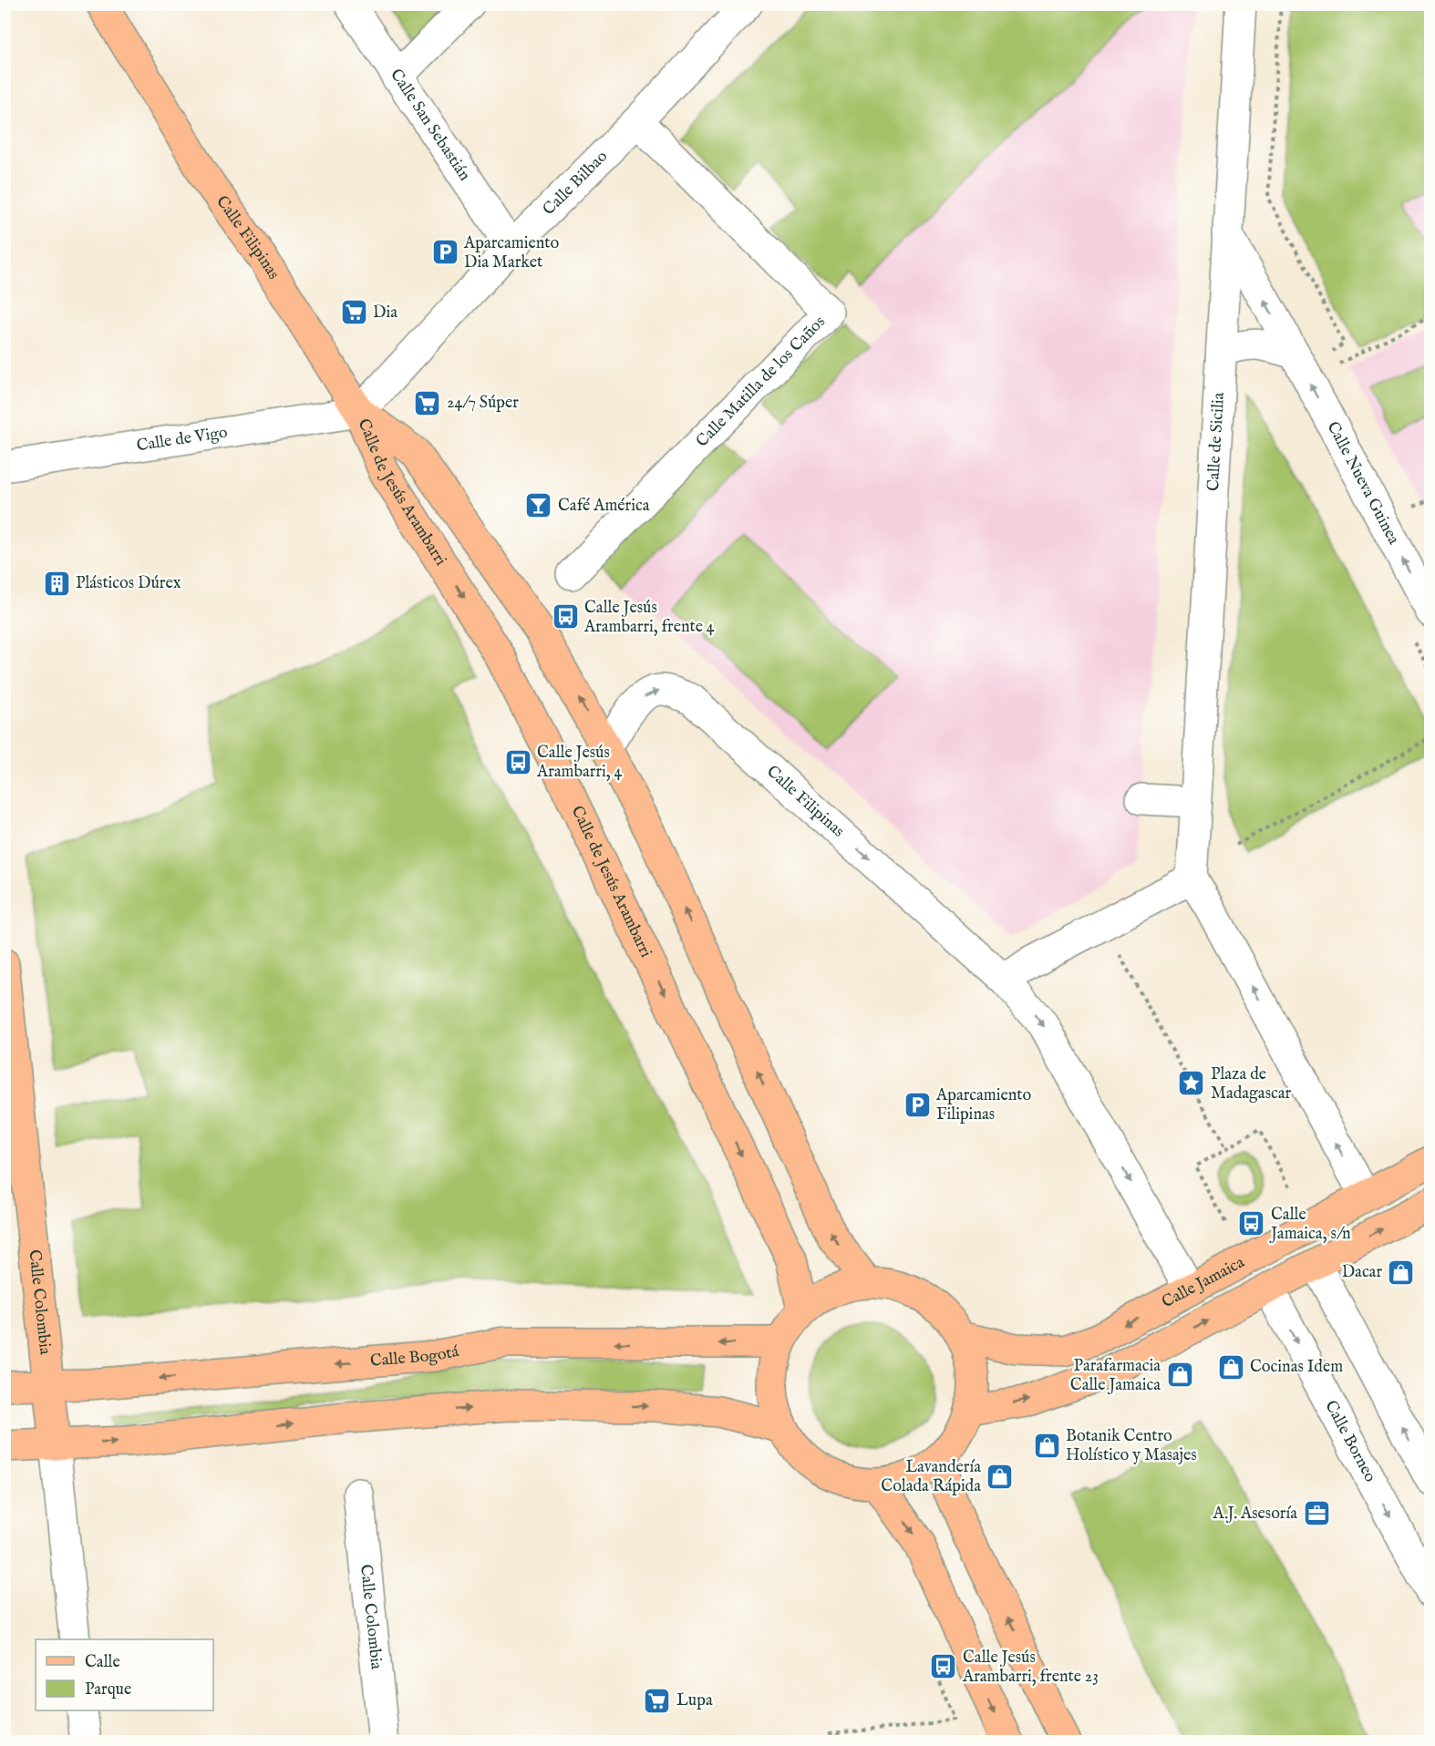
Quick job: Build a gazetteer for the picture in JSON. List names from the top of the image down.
{
  "streets": {
    "main road": [
      "Calle Filipinas",
      "Calle de Jesús Arambarri",
      "Calle Jamaica",
      "Calle Colombia",
      "Calle Bogotá"
    ],
    "street": [
      "Calle San Sebastián",
      "Calle Bilbao",
      "Calle Matilla de los Caños",
      "Calle de Vigo",
      "Calle de Sicilia",
      "Calle Nueva Guinea",
      "Calle Borneo"
    ]
  },
  "crossings": [
    ["Calle San Sebastián", "Calle Bilbao"],
    ["Calle Bilbao", "Calle Filipinas"],
    ["Calle Bilbao", "Calle Matilla de los Caños"],
    ["Calle Bilbao", "Calle de Vigo"],
    ["Calle Bilbao", "Calle de Jesús Arambarri"],
    ["Calle Filipinas", "Calle de Vigo"],
    ["Calle Filipinas", "Calle de Jesús Arambarri"],
    ["Calle de Vigo", "Calle de Jesús Arambarri"],
    ["Calle de Sicilia", "Calle Nueva Guinea"],
    ["Calle Colombia", "Calle Bogotá"]
  ],
  "one_way": ["Calle Filipinas", "Calle Nueva Guinea"],
  "places": {
    "parking": ["Aparcamiento Dia Market", "Aparcamiento Filipinas"],
    "supermarket": ["Dia", "24/7 Súper", "Lupa"],
    "bar": ["Café América"],
    "building": ["Plásticos Dúrex"],
    "bus stop": [
      "Calle Jesús Arambarri, frente 4",
      "Calle Jesús Arambarri, 4",
      "Calle Jamaica, s/n",
      "Calle Jesús Arambarri, frente 23"
    ],
    "place": ["Plaza de Madagascar"],
    "shop": [
      "Dacar",
      "Cocinas Idem",
      "Parafarmacia Calle Jamaica",
      "Botanik Centro Holístico y Masajes",
      "Lavandería Colada Rápida"
    ],
    "office": ["A.J. Asesoría"]
  },
  "legend": ["Calle", "Parque"]
}
